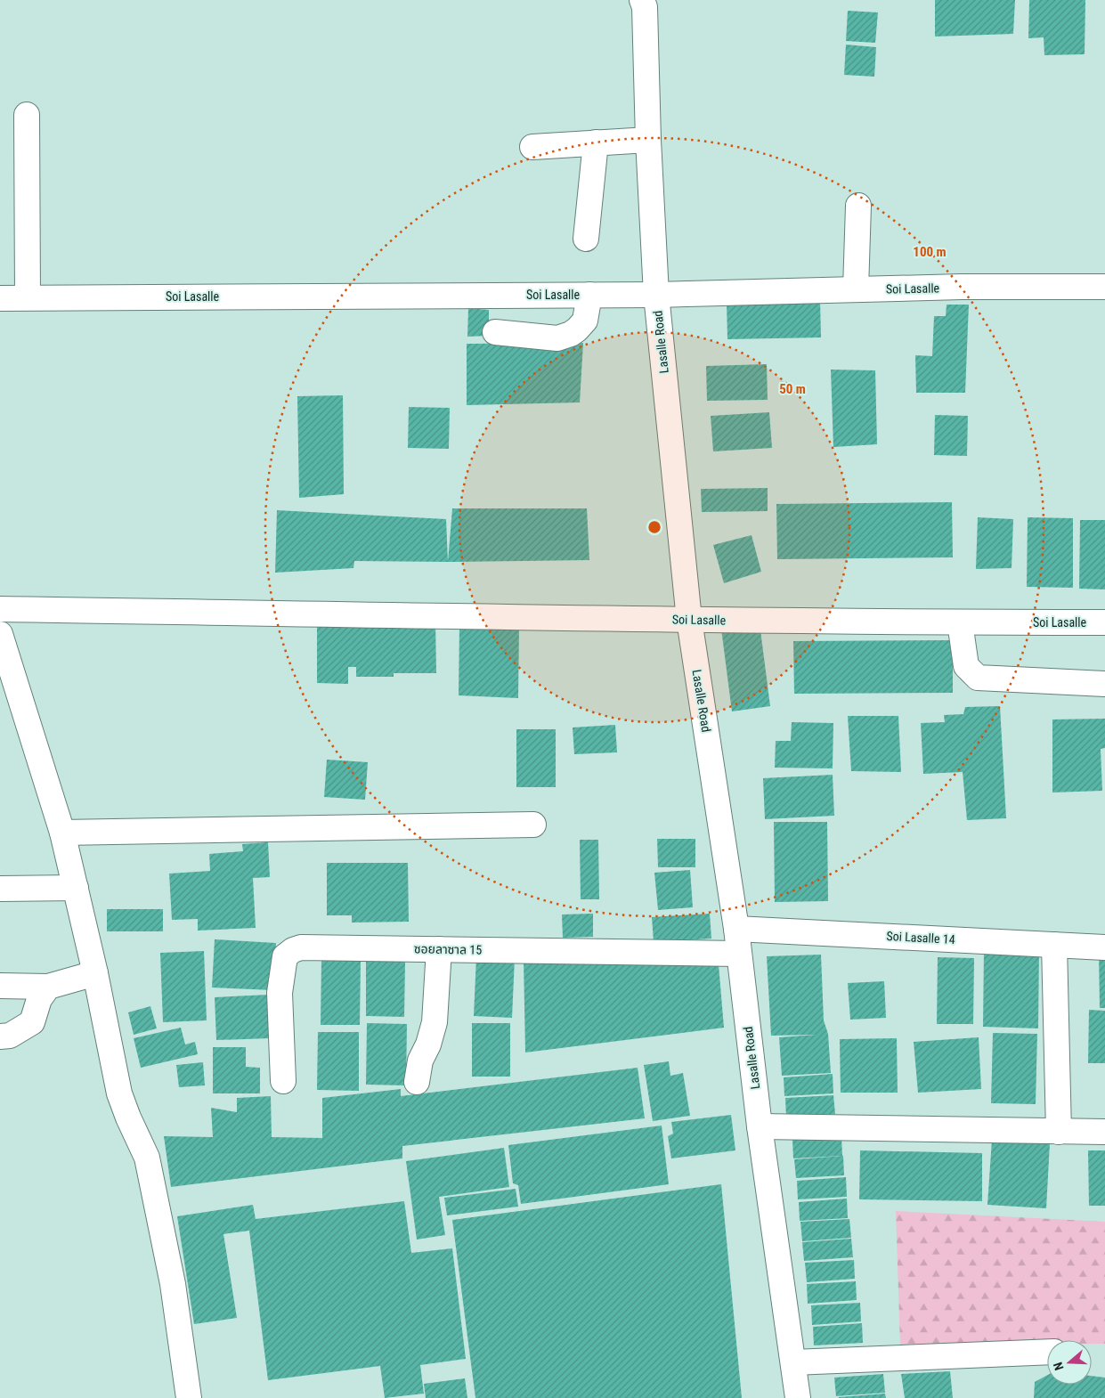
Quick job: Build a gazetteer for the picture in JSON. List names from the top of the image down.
{
  "streets": {
    "street": [
      "Soi Lasalle",
      "Lasalle Road",
      "Soi Lasalle 14",
      "ซอยลาซาล 15"
    ]
  },
  "crossings": [
    ["Soi Lasalle", "Lasalle Road"],
    ["Lasalle Road", "Soi Lasalle 14"],
    ["Lasalle Road", "ซอยลาซาล 15"]
  ],
  "north": "left",
  "rings": ["100 m", "50 m"]
}
